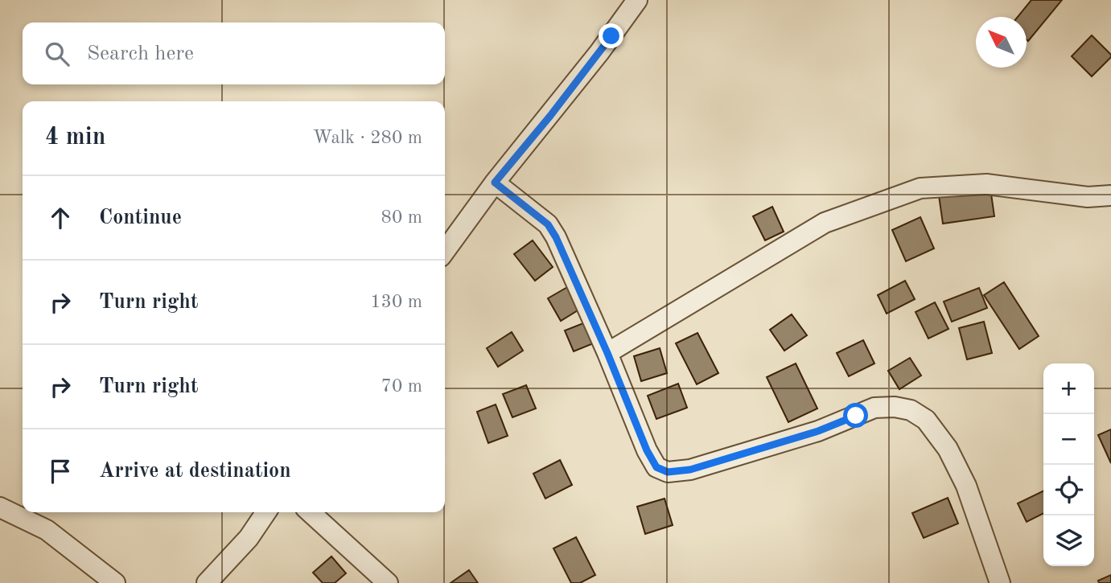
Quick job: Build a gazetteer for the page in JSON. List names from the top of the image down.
{
  "north": "top left",
  "page": {
    "search": "Search here",
    "heading": ["4 min", "Walk · 280 m"],
    "list": [
      ["Continue", "80 m"],
      ["Turn right", "130 m"],
      ["Turn right", "70 m"],
      "Arrive at destination"
    ],
    "map_buttons": ["+", "−"]
  }
}
